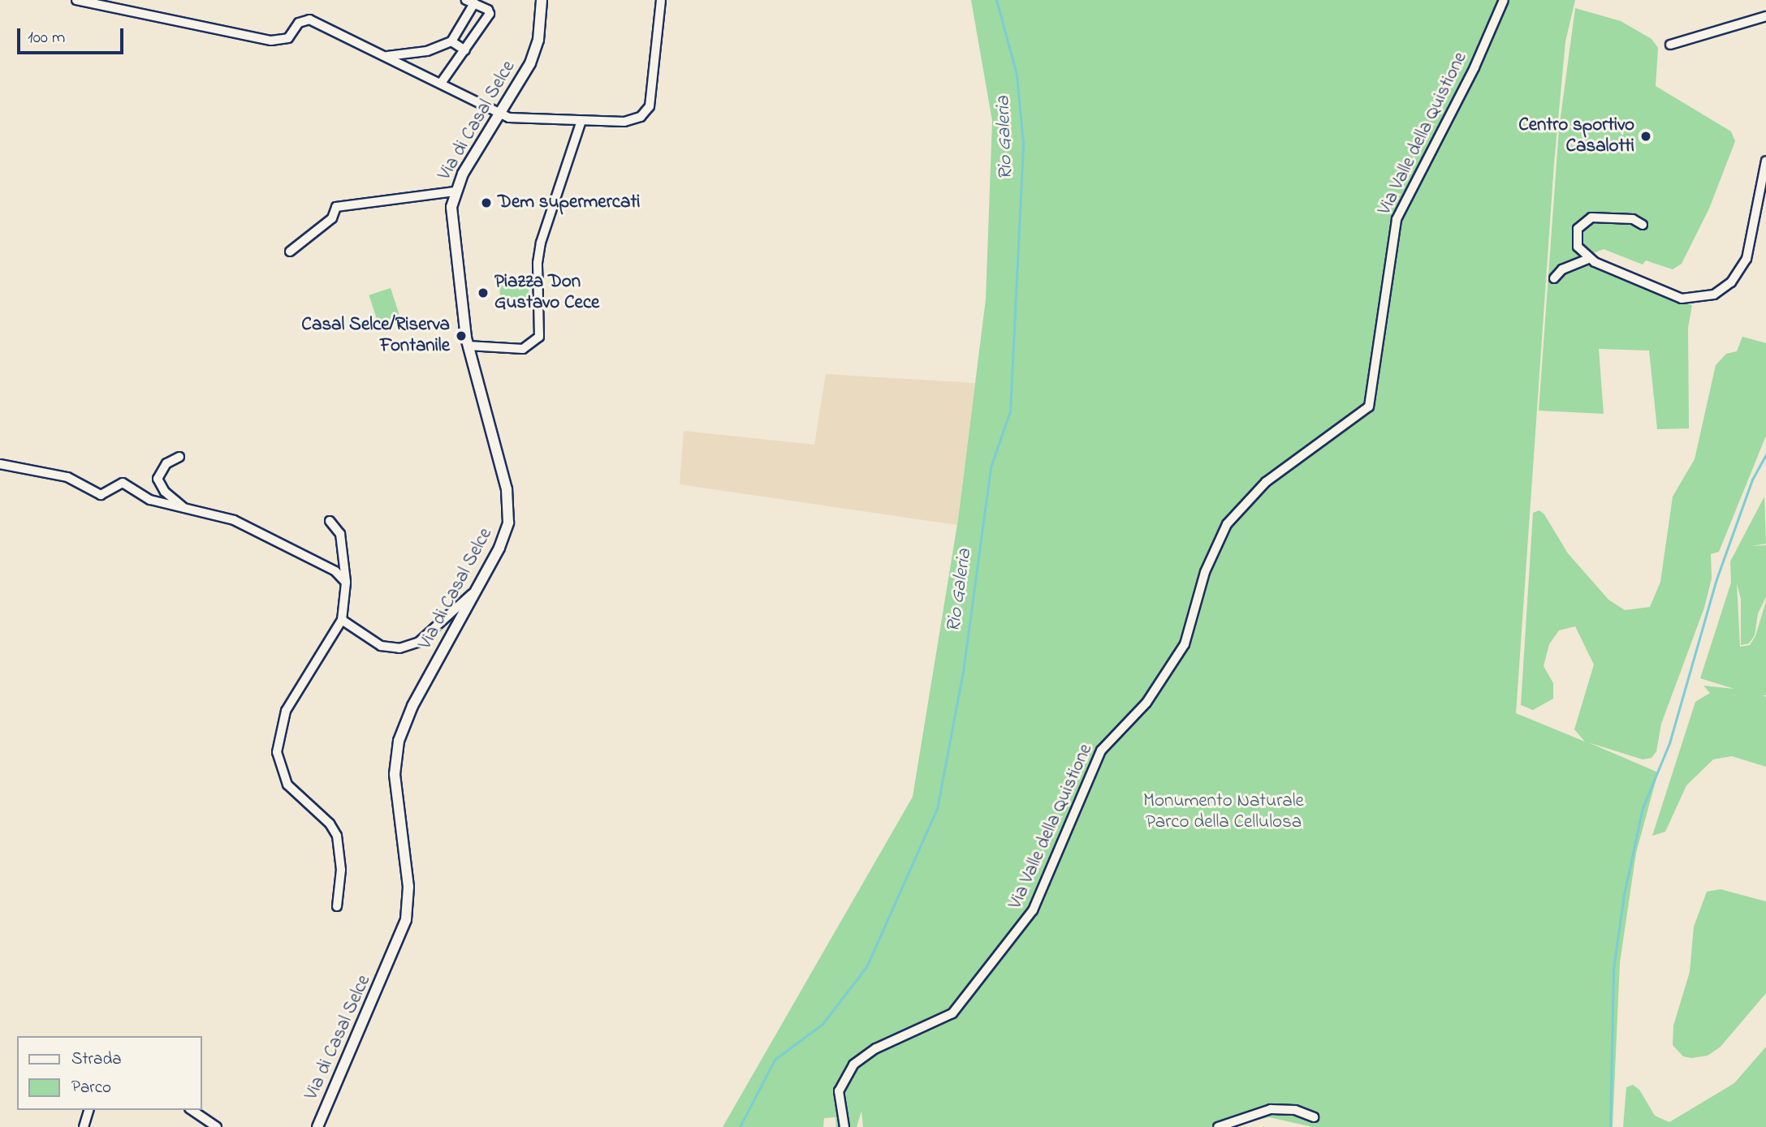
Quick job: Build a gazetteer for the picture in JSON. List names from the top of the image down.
{
  "streets": {
    "main road": ["Via di Casal Selce"],
    "street": ["Via Valle della Quistione"]
  },
  "water": ["Rio Galeria"],
  "parks": ["Monumento Naturale Parco della Cellulosa"],
  "places": [
    "Centro sportivo Casalotti",
    "Dem supermercati",
    "Piazza Don Gustavo Cece",
    "Casal Selce/Riserva Fontanile"
  ],
  "legend": ["Strada", "Parco"],
  "scale_bar": "100 m"
}
